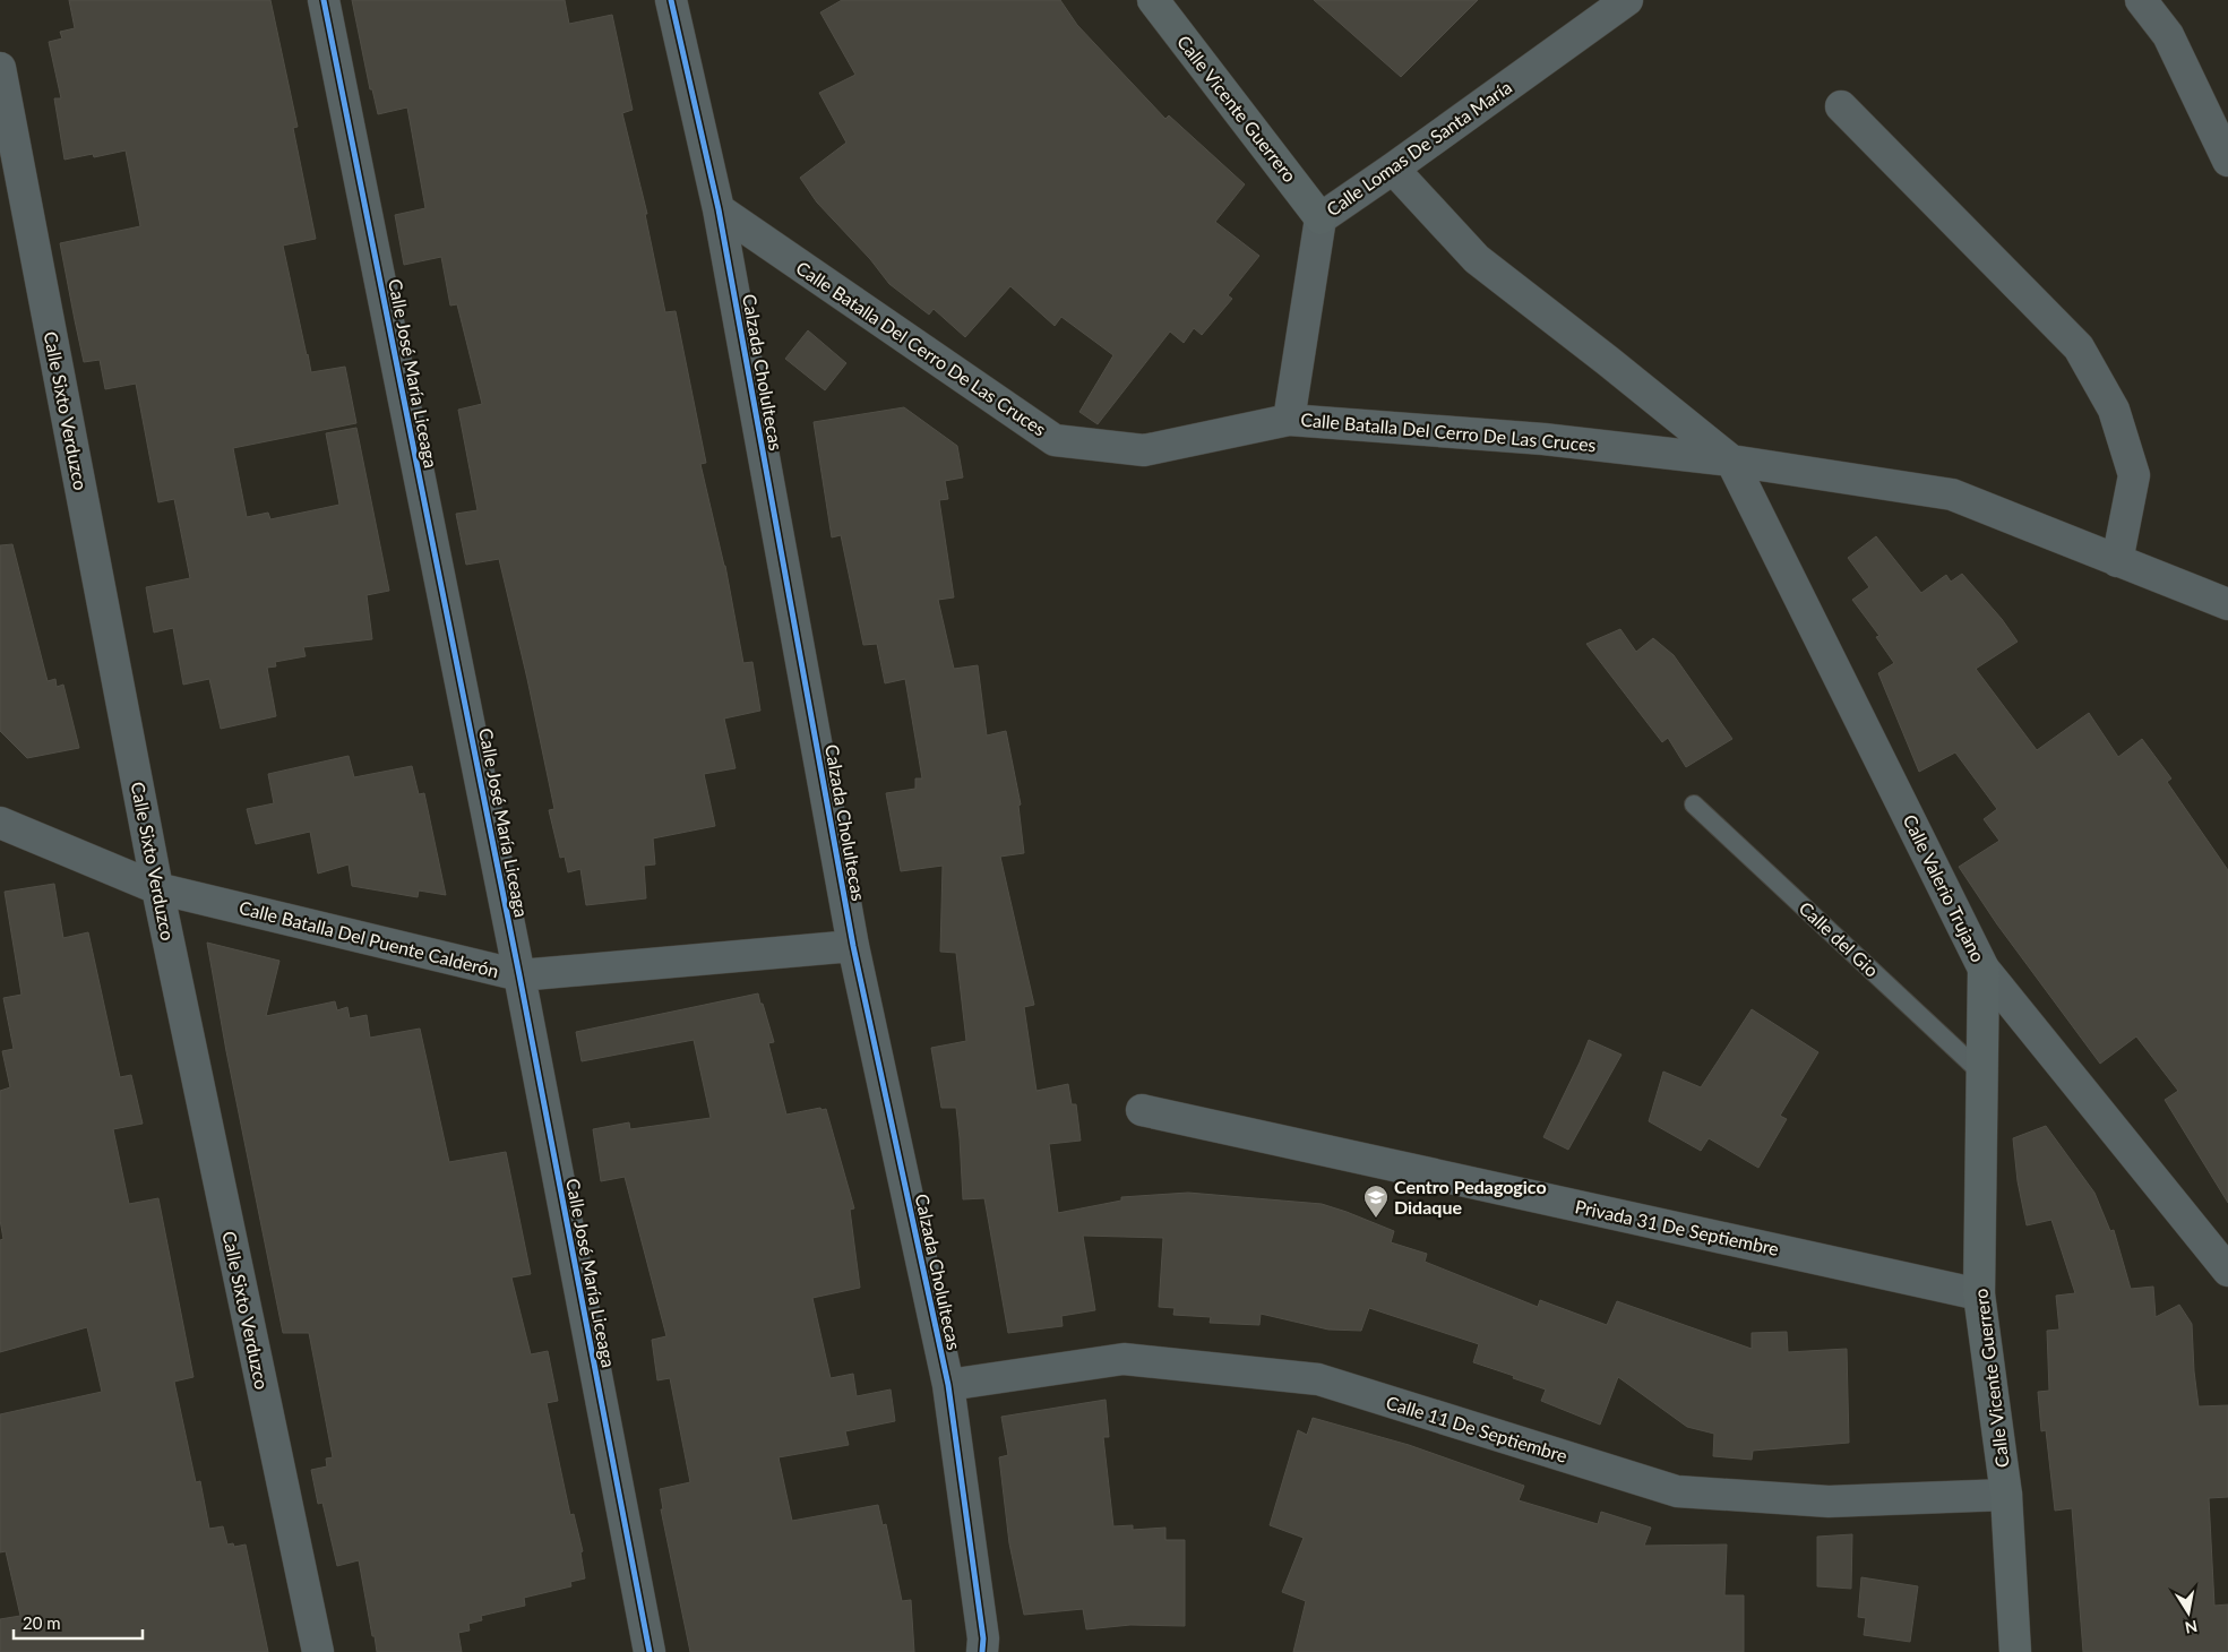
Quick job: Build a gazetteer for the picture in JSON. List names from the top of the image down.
{
  "streets": {
    "street": [
      "Calle Vicente Guerrero",
      "Calle Lomas De Santa María",
      "Calle Batalla Del Cerro De Las Cruces",
      "Calzada Cholultecas",
      "Calle José María Liceaga",
      "Calle Sixto Verduzco",
      "Calle Valerio Trujano",
      "Calle Batalla Del Puente Calderón",
      "Privada 31 De Septiembre",
      "Calle 11 De Septiembre"
    ],
    "lane": ["Calle del Gio"]
  },
  "crossings": [
    ["Calle Vicente Guerrero", "Calle Lomas De Santa María"],
    ["Calle Vicente Guerrero", "Calle Valerio Trujano"],
    ["Calle Vicente Guerrero", "Calle del Gio"],
    ["Calle Vicente Guerrero", "Privada 31 De Septiembre"],
    ["Calle Vicente Guerrero", "Calle 11 De Septiembre"],
    ["Calle Lomas De Santa María", "Calle Batalla Del Cerro De Las Cruces"],
    ["Calle Batalla Del Cerro De Las Cruces", "Calzada Cholultecas"],
    ["Calle Batalla Del Cerro De Las Cruces", "Calle Valerio Trujano"],
    ["Calzada Cholultecas", "Calle Batalla Del Puente Calderón"],
    ["Calzada Cholultecas", "Calle 11 De Septiembre"],
    ["Calle José María Liceaga", "Calle Batalla Del Puente Calderón"],
    ["Calle Sixto Verduzco", "Calle Batalla Del Puente Calderón"]
  ],
  "places": {
    "school or university": ["Centro Pedagogico Didaque"]
  },
  "scale_bar": "20 m",
  "north": "bottom"
}
